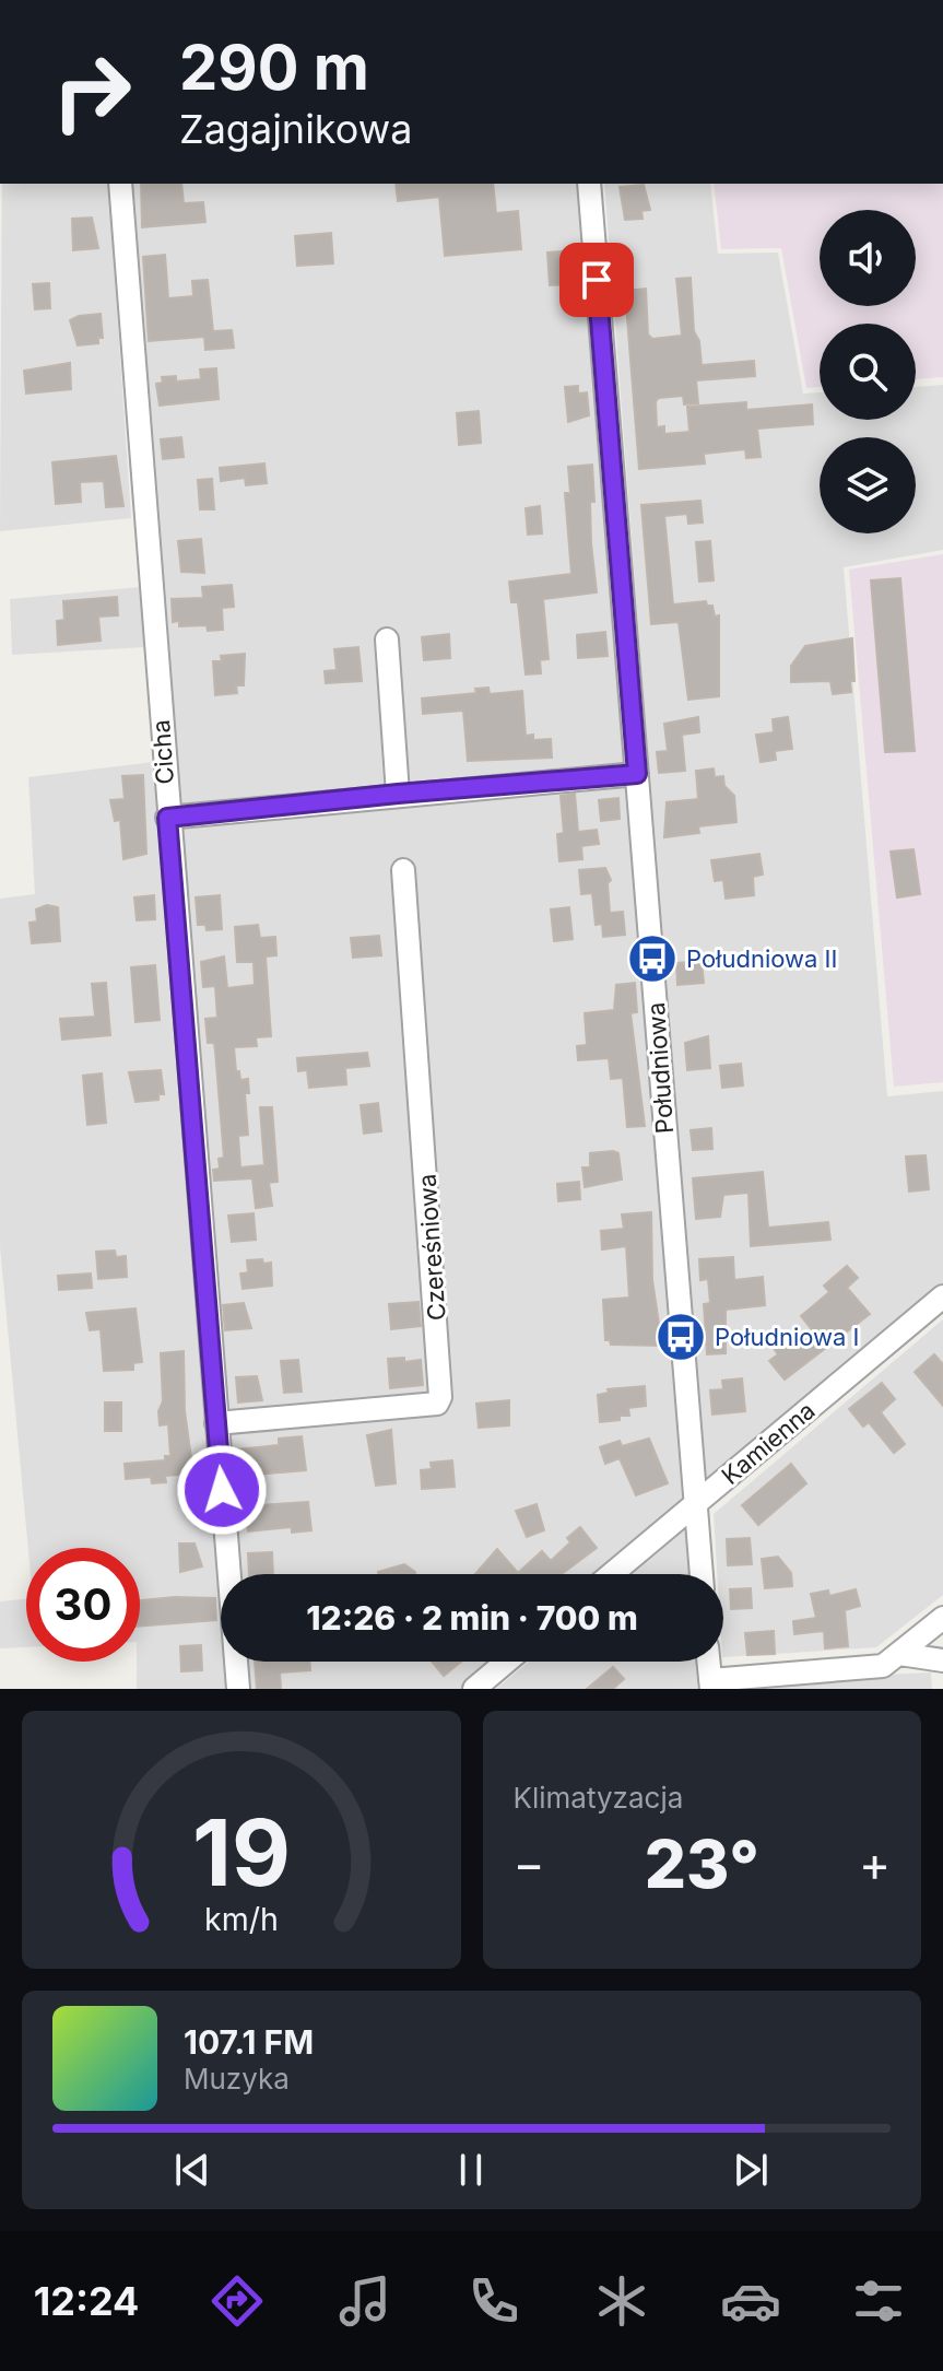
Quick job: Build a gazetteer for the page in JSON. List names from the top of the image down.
{
  "streets": {
    "street": [
      "Cicha",
      "Południowa",
      "Czereśniowa",
      "Kamienna"
    ]
  },
  "crossings": [
    ["Cicha", "Czereśniowa"],
    ["Południowa", "Kamienna"]
  ],
  "places": {
    "bus stop": ["Południowa II", "Południowa I"]
  },
  "page": {
    "turn": ["290 m", "Zagajnikowa"],
    "limit": "30",
    "trip": "12:26 · 2 min · 700 m",
    "tile": "Klimatyzacja",
    "heat": ["−", "23°", "+"],
    "song": ["107.1 FM", "Muzyka"],
    "tabs": "12:24",
    "gauge": ["19", "km/h"]
  }
}
